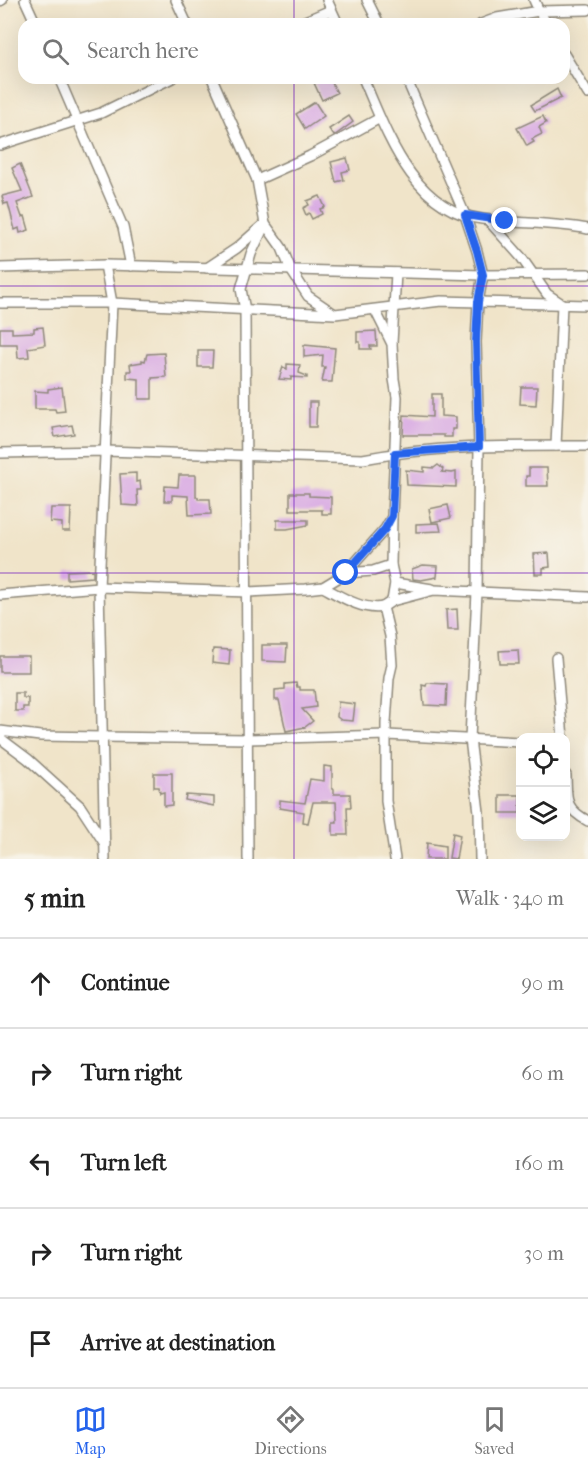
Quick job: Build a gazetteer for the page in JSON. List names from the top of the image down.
{
  "page": {
    "search": "Search here",
    "heading": ["5 min", "Walk · 340 m"],
    "list": [
      ["Continue", "90 m"],
      ["Turn right", "60 m"],
      ["Turn left", "160 m"],
      ["Turn right", "30 m"],
      "Arrive at destination"
    ],
    "nav": ["Map", "Directions", "Saved"]
  }
}
